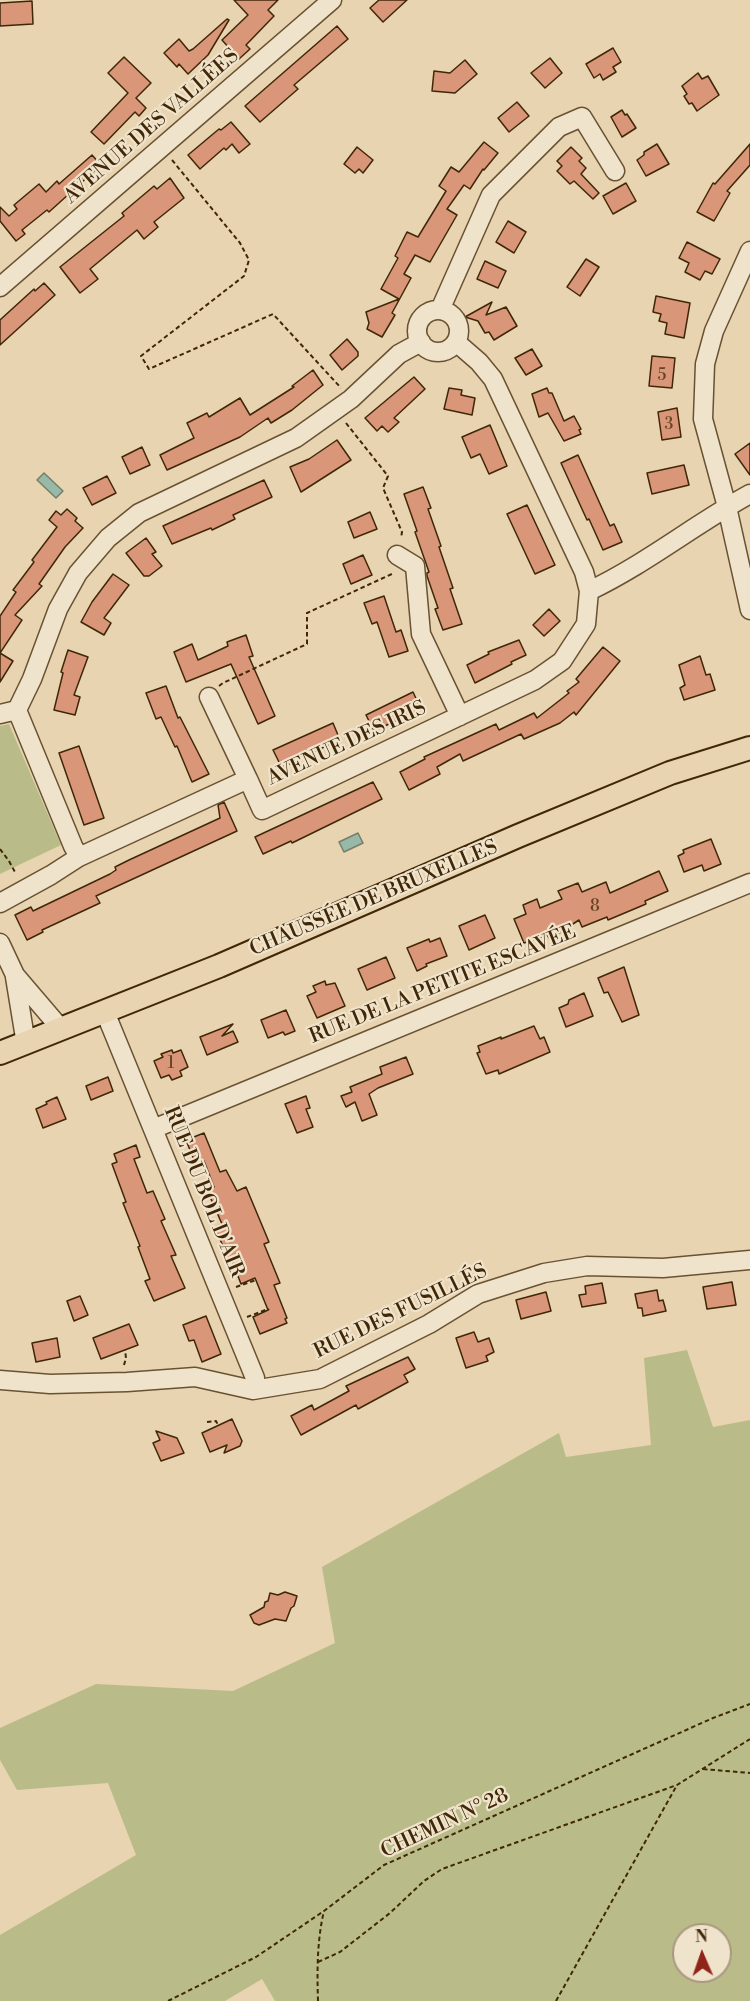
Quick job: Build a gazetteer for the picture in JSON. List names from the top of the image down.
{
  "streets": {
    "main road": ["CHAUSSÉE DE BRUXELLES"],
    "street": [
      "AVENUE DES VALLÉES",
      "AVENUE DES IRIS",
      "RUE DE LA PETITE ESCAVÉE",
      "RUE DU BOL D'AIR",
      "RUE DES FUSILLÉS"
    ],
    "path": ["CHEMIN N° 28"]
  },
  "crossings": [
    ["CHAUSSÉE DE BRUXELLES", "RUE DU BOL D'AIR"],
    ["RUE DE LA PETITE ESCAVÉE", "RUE DU BOL D'AIR"],
    ["RUE DU BOL D'AIR", "RUE DES FUSILLÉS"]
  ],
  "house_numbers": [
    "5",
    "3",
    "8",
    "1"
  ],
  "north": "top"
}
